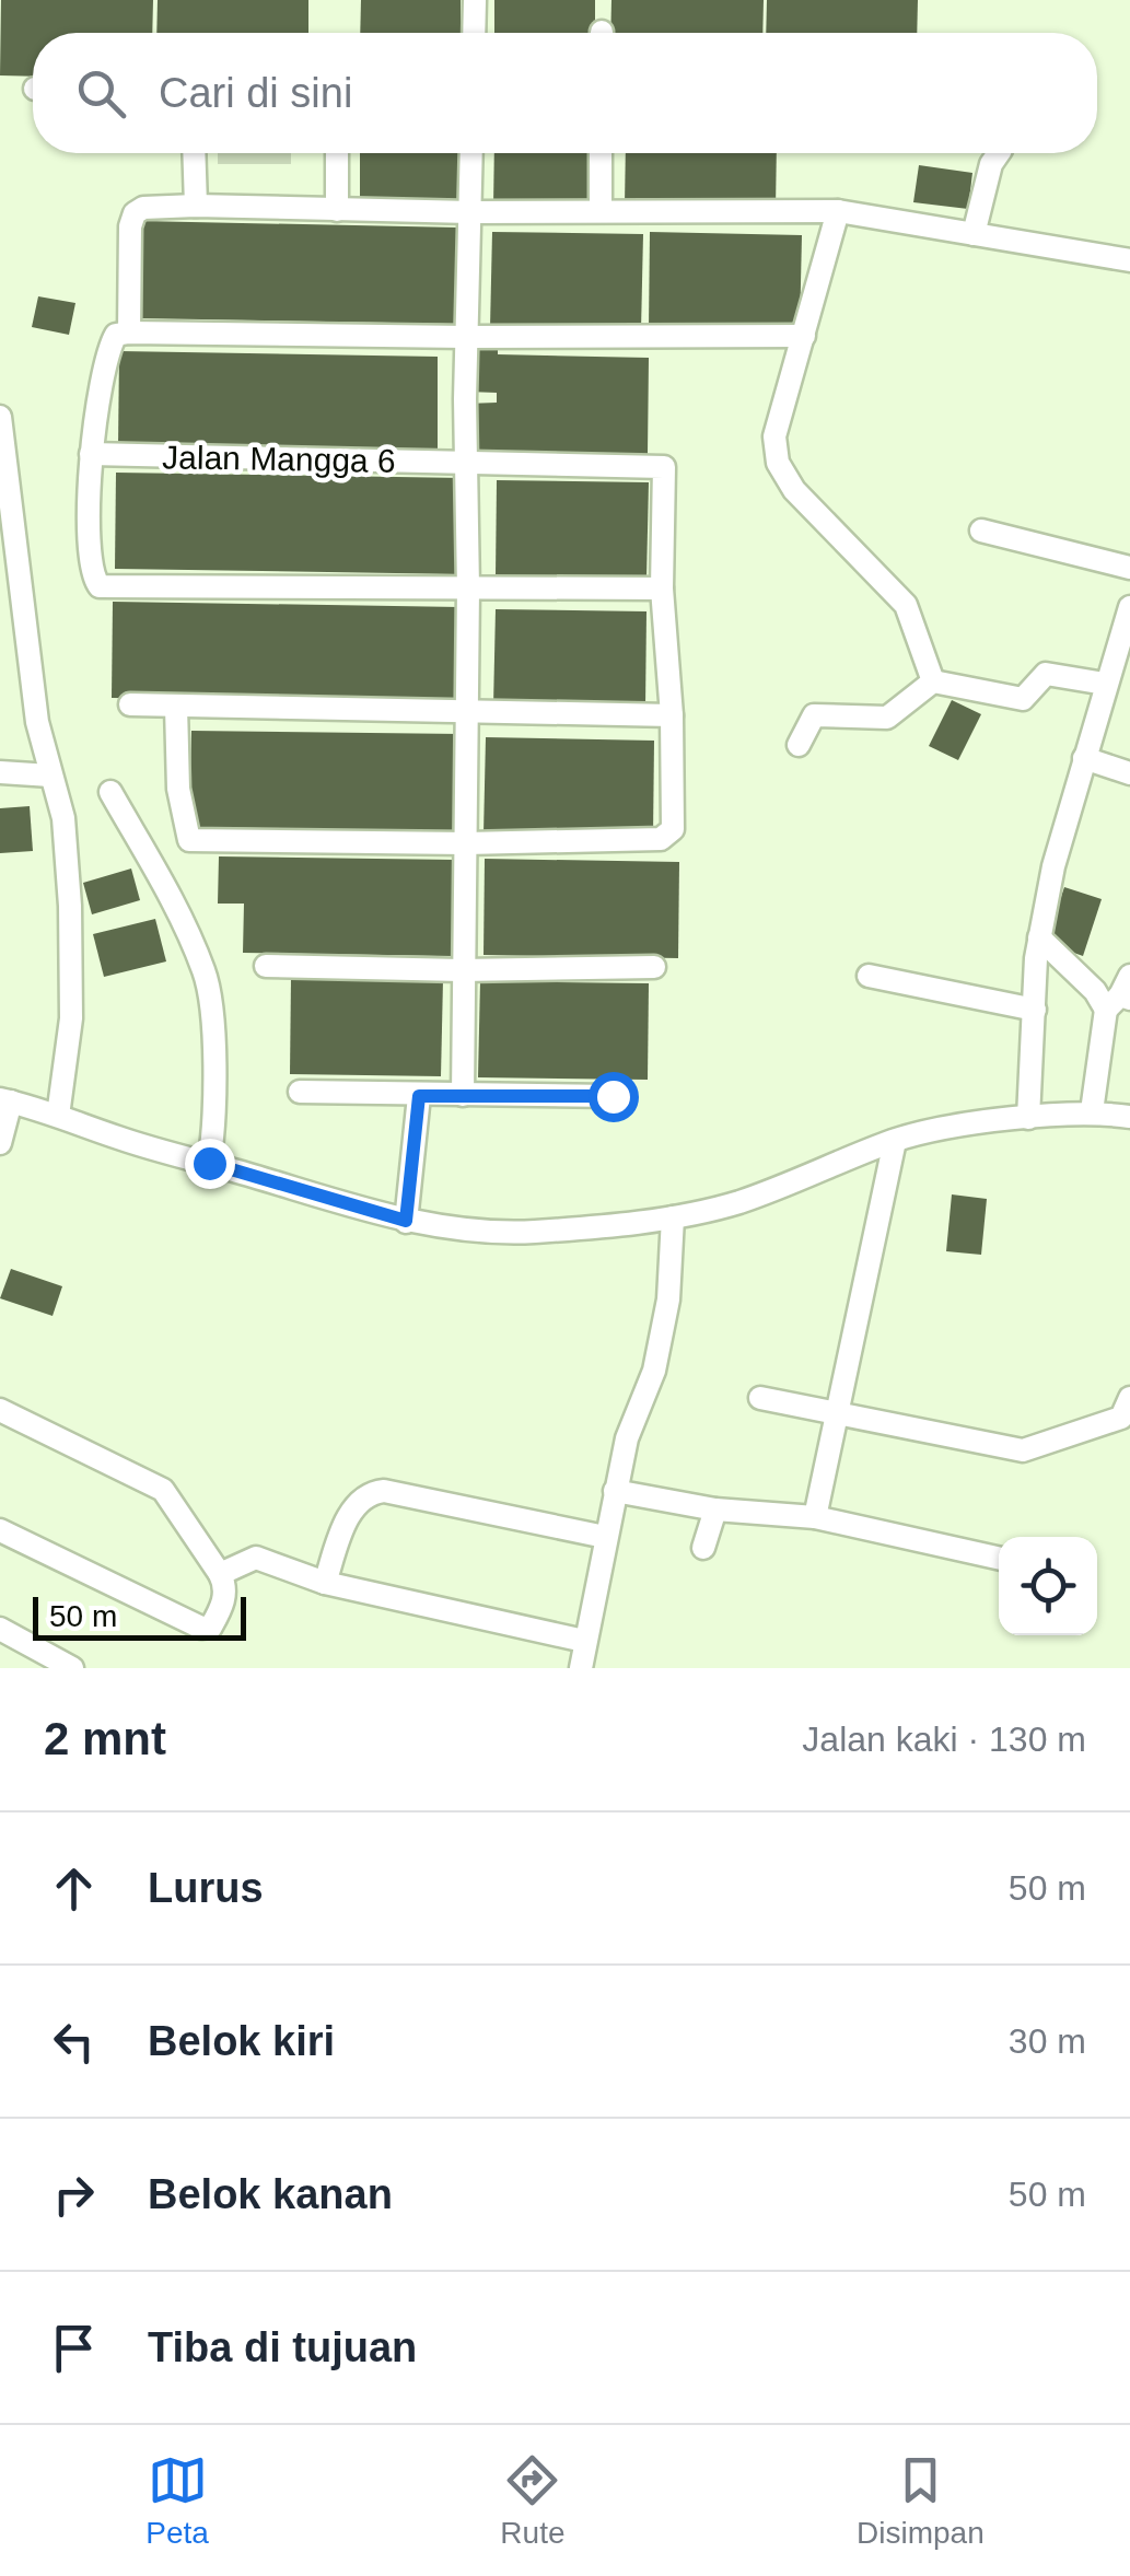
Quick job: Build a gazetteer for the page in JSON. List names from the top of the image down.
{
  "streets": {
    "street": ["Jalan Mangga 6"]
  },
  "scale_bar": "50 m",
  "page": {
    "search": "Cari di sini",
    "scale": "50 m",
    "heading": ["2 mnt", "Jalan kaki · 130 m"],
    "list": [
      ["Lurus", "50 m"],
      ["Belok kiri", "30 m"],
      ["Belok kanan", "50 m"],
      "Tiba di tujuan"
    ],
    "nav": ["Peta", "Rute", "Disimpan"]
  }
}
